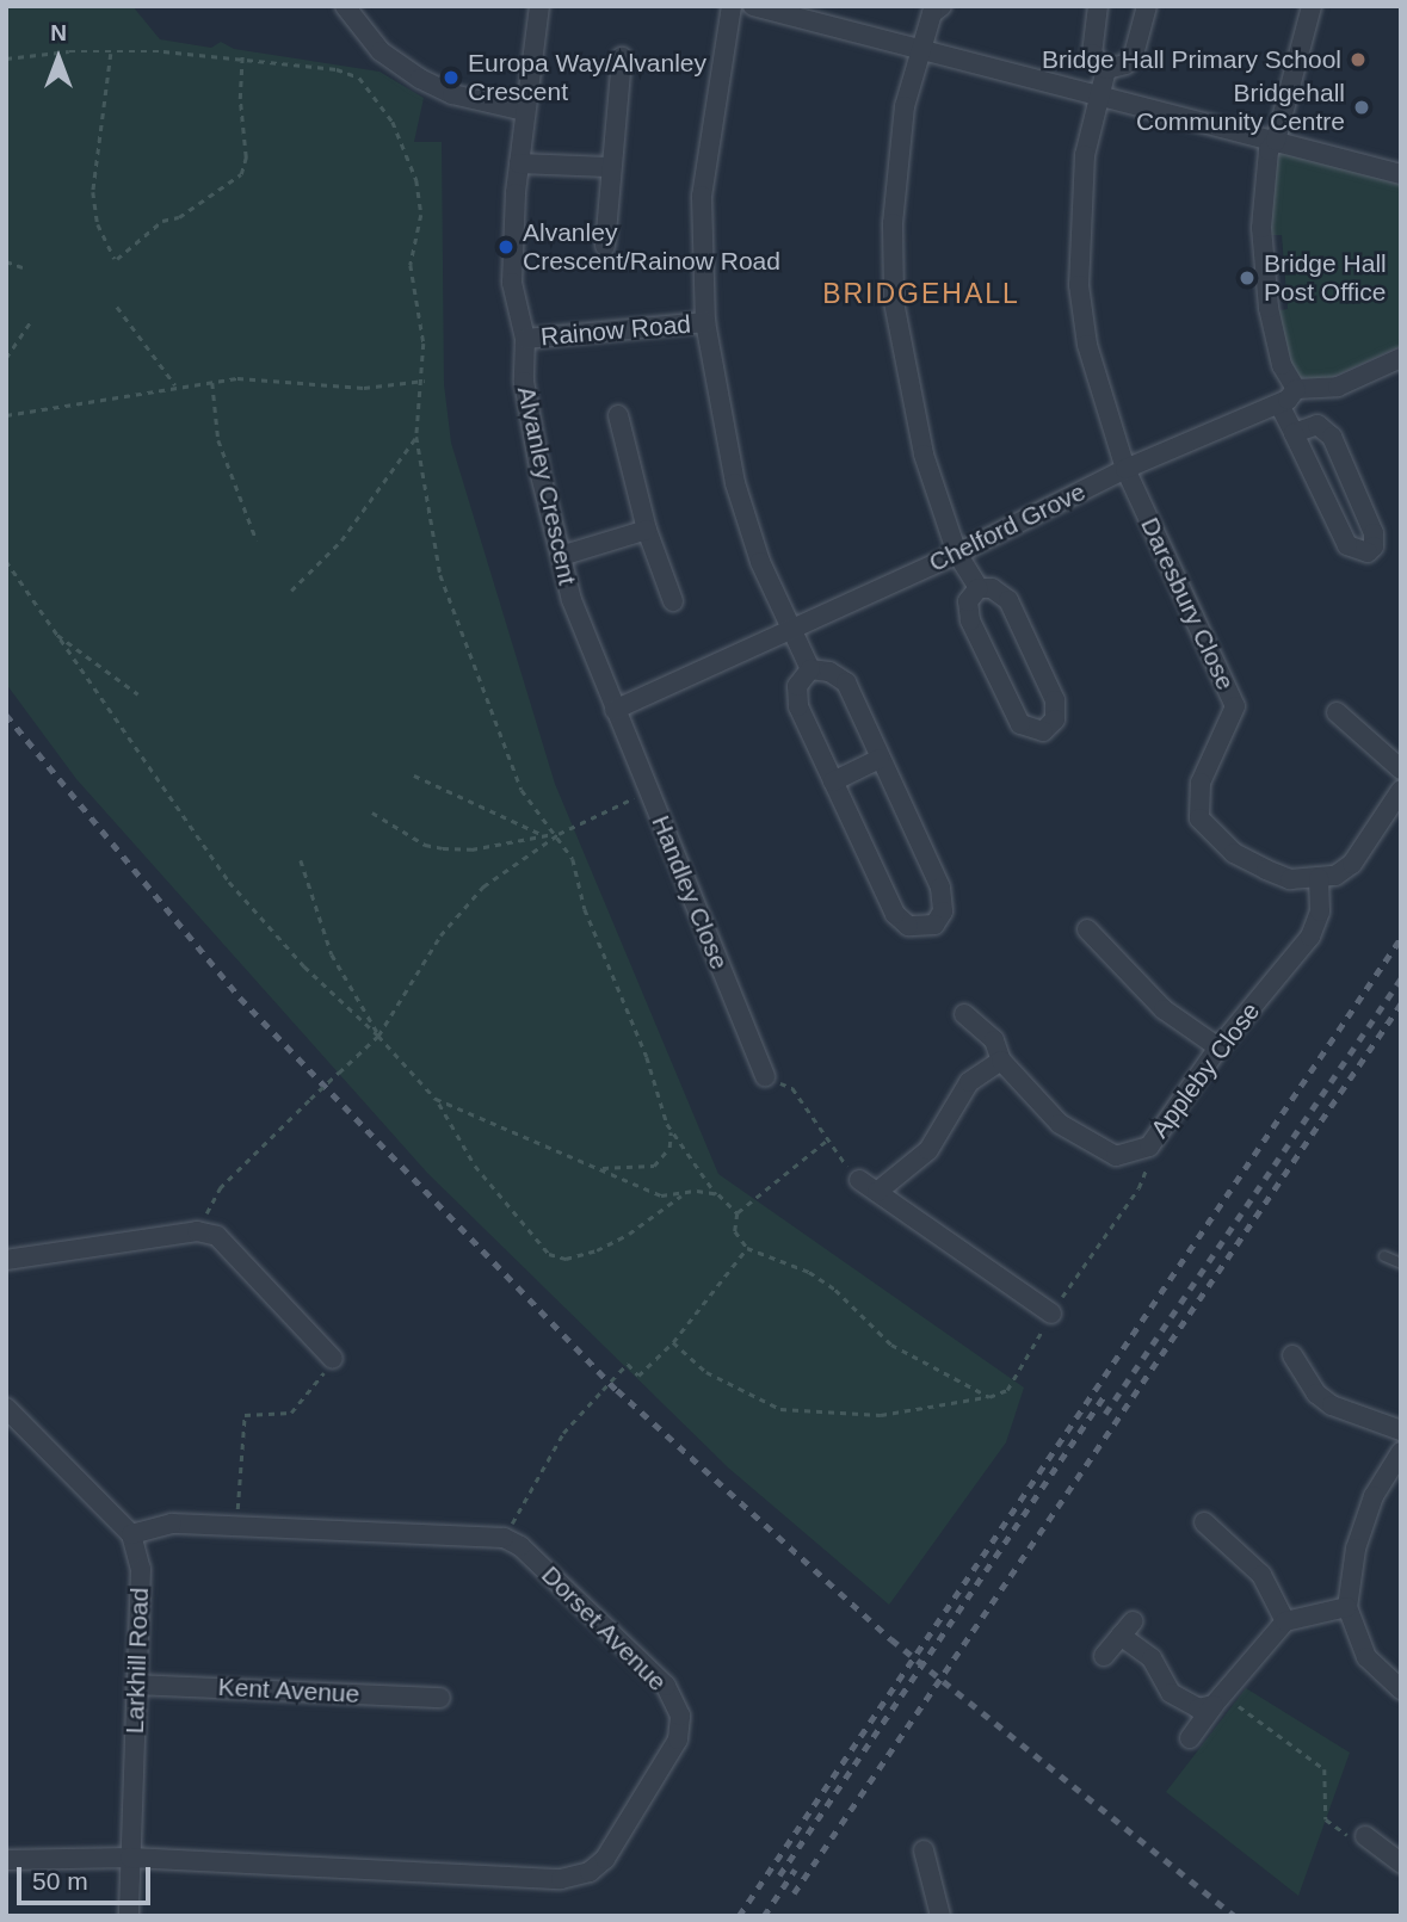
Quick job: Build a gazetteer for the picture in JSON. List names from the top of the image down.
{
  "streets": {
    "street": [
      "Rainow Road",
      "Alvanley Crescent",
      "Chelford Grove",
      "Daresbury Close",
      "Handley Close",
      "Appleby Close",
      "Dorset Avenue",
      "Larkhill Road",
      "Kent Avenue"
    ]
  },
  "crossings": [
    ["Rainow Road", "Alvanley Crescent"],
    ["Alvanley Crescent", "Chelford Grove"],
    ["Alvanley Crescent", "Handley Close"],
    ["Chelford Grove", "Daresbury Close"],
    ["Chelford Grove", "Handley Close"],
    ["Daresbury Close", "Appleby Close"],
    ["Dorset Avenue", "Larkhill Road"],
    ["Larkhill Road", "Kent Avenue"]
  ],
  "districts": ["BRIDGEHALL"],
  "places": [
    "Bridge Hall Primary School",
    "Europa Way/Alvanley Crescent",
    "Bridgehall Community Centre",
    "Alvanley Crescent/Rainow Road",
    "Bridge Hall Post Office"
  ],
  "scale_bar": "50 m",
  "north": "top"
}
